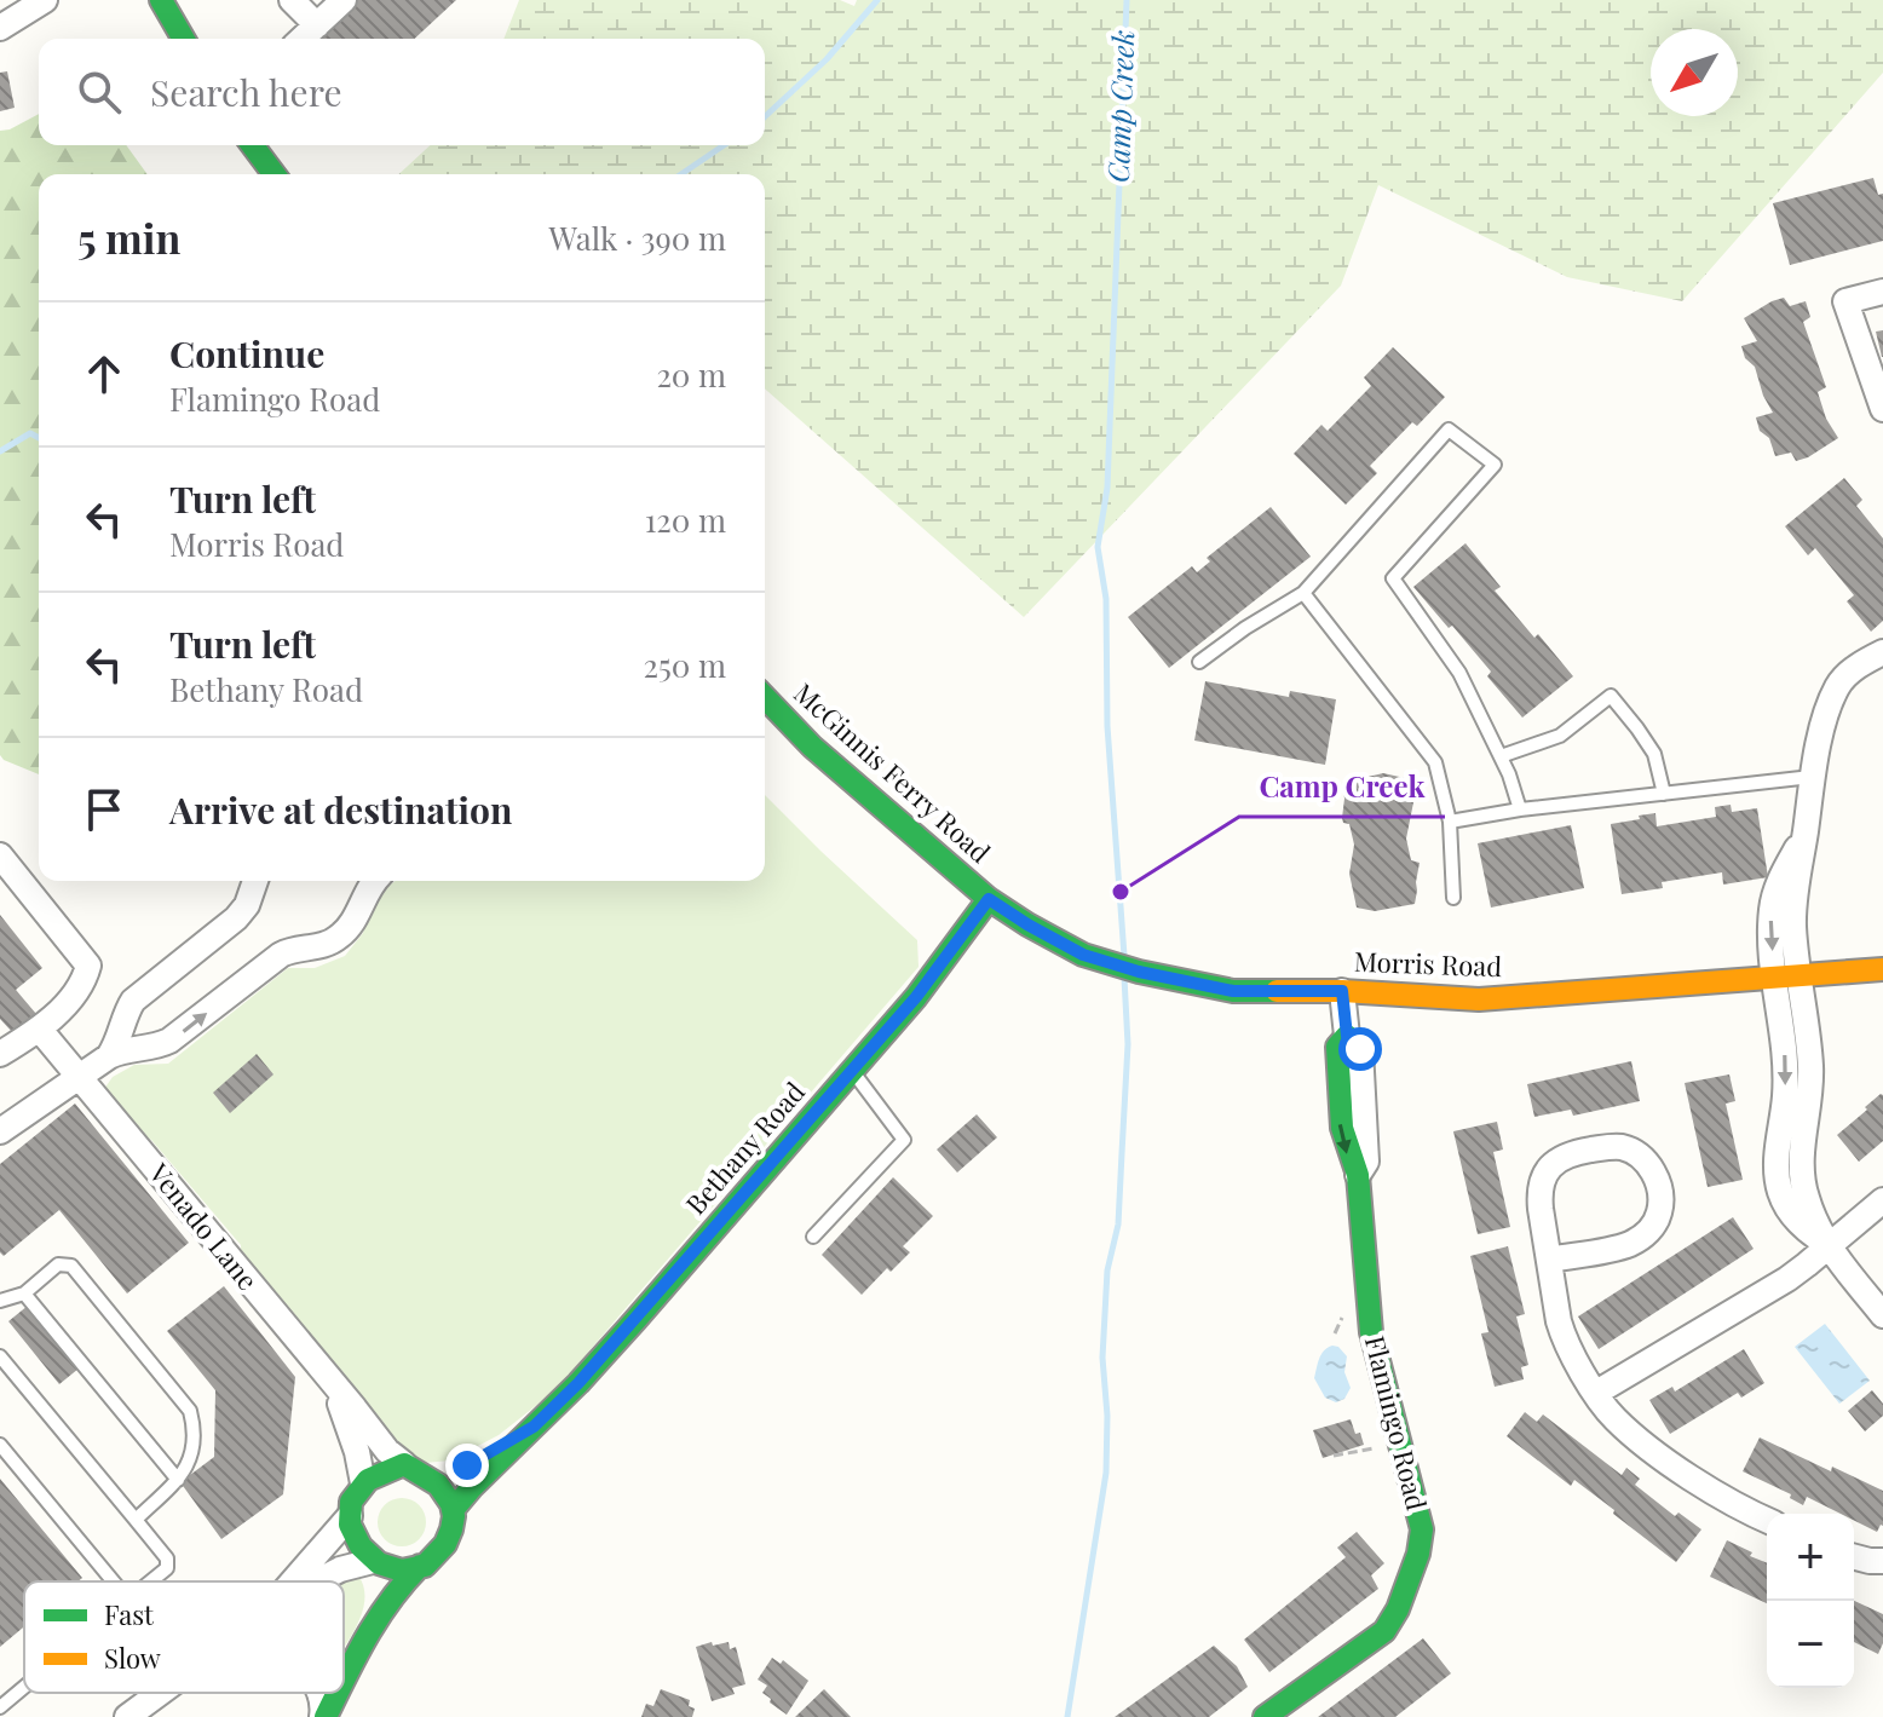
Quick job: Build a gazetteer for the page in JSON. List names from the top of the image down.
{
  "streets": {
    "street": [
      "McGinnis Ferry Road",
      "Morris Road",
      "Bethany Road",
      "Venado Lane",
      "Flamingo Road"
    ]
  },
  "crossings": [
    ["McGinnis Ferry Road", "Morris Road"],
    ["McGinnis Ferry Road", "Bethany Road"],
    ["Morris Road", "Bethany Road"],
    ["Morris Road", "Flamingo Road"],
    ["Bethany Road", "Venado Lane"]
  ],
  "water": ["Camp Creek"],
  "places": ["Camp Creek"],
  "legend": ["Fast", "Slow"],
  "north": "bottom left",
  "page": {
    "search": "Search here",
    "heading": ["5 min", "Walk · 390 m"],
    "list": [
      ["Continue", "Flamingo Road", "20 m"],
      ["Turn left", "Morris Road", "120 m"],
      ["Turn left", "Bethany Road", "250 m"],
      "Arrive at destination"
    ],
    "map_buttons": ["+", "−"]
  }
}
